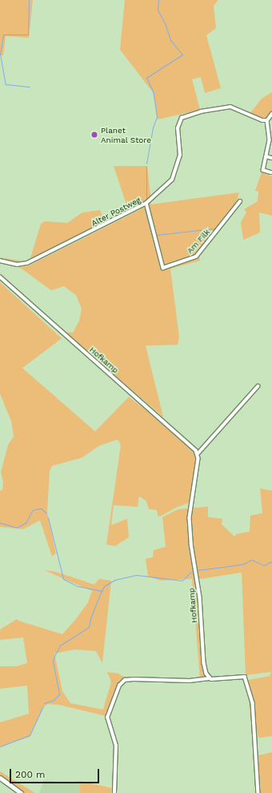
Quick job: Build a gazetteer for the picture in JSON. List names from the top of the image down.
{
  "streets": {
    "street": ["Alter Postweg", "Am Filk", "Hofkamp"]
  },
  "crossings": [
    ["Alter Postweg", "Am Filk"]
  ],
  "places": ["Planet Animal Store"],
  "scale_bar": "200 m"
}
